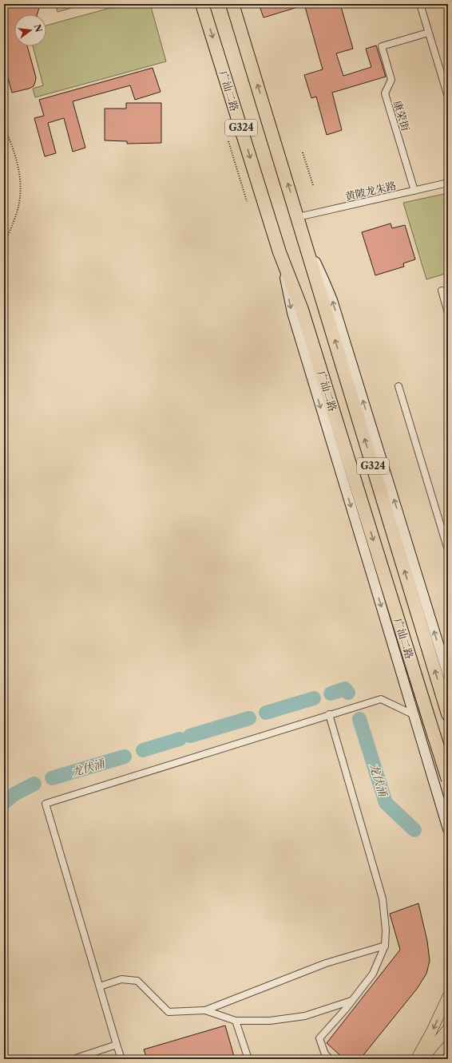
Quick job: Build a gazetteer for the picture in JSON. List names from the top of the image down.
{
  "streets": {
    "highway": ["广汕二路", "G324"],
    "street": ["康荣街", "黄陂龙朱路"]
  },
  "crossings": [
    ["广汕二路", "黄陂龙朱路"],
    ["康荣街", "黄陂龙朱路"]
  ],
  "water": ["龙伏涌"],
  "north": "right"
}
